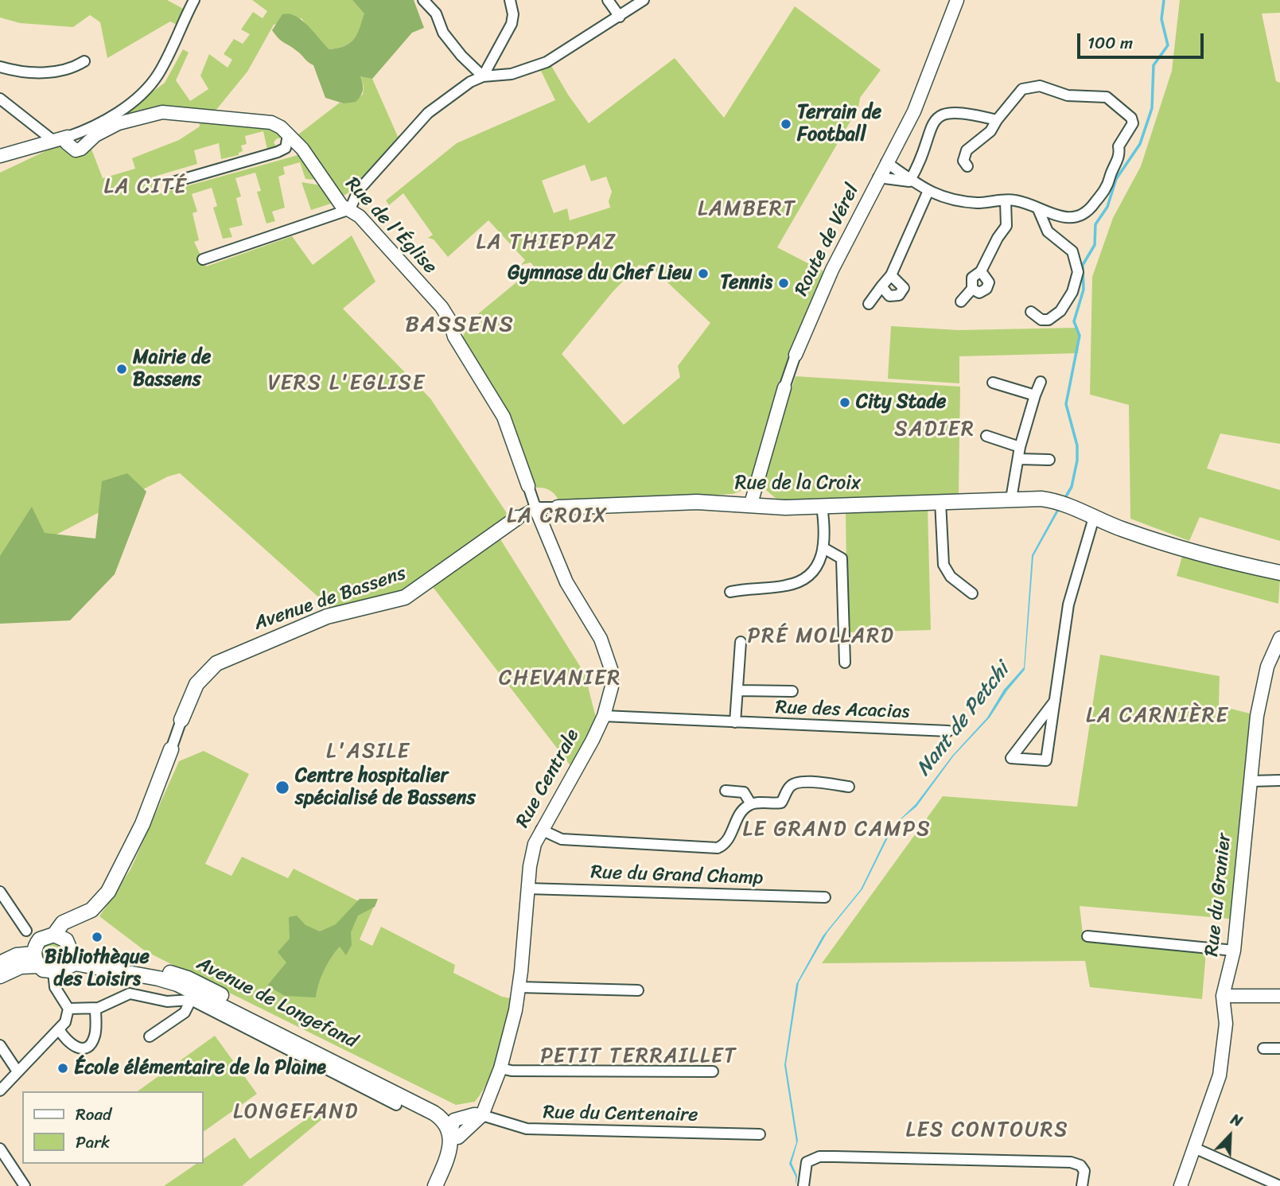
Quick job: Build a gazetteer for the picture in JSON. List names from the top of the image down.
{
  "streets": {
    "main road": ["Rue de la Croix", "Avenue de Bassens", "Avenue de Longefand"],
    "street": [
      "Rue de l'Église",
      "Route de Vérel",
      "Rue des Acacias",
      "Rue Centrale",
      "Rue du Grand Champ",
      "Rue du Granier",
      "Rue du Centenaire"
    ]
  },
  "crossings": [
    ["Rue de l'Église", "Rue de la Croix"],
    ["Rue de l'Église", "Avenue de Bassens"],
    ["Rue de l'Église", "Rue Centrale"],
    ["Route de Vérel", "Rue de la Croix"],
    ["Rue de la Croix", "Avenue de Bassens"],
    ["Rue de la Croix", "Rue Centrale"],
    ["Avenue de Bassens", "Rue Centrale"],
    ["Avenue de Bassens", "Avenue de Longefand"],
    ["Rue des Acacias", "Rue Centrale"],
    ["Rue Centrale", "Rue du Grand Champ"],
    ["Rue Centrale", "Rue du Centenaire"]
  ],
  "districts": [
    "LA CITÉ",
    "LAMBERT",
    "LA THIEPPAZ",
    "BASSENS",
    "VERS L'EGLISE",
    "SADIER",
    "LA CROIX",
    "PRÉ MOLLARD",
    "CHEVANIER",
    "LA CARNIÈRE",
    "L'ASILE",
    "LE GRAND CAMPS",
    "PETIT TERRAILLET",
    "LONGEFAND",
    "LES CONTOURS"
  ],
  "water": ["Nant de Petchi"],
  "places": [
    "Terrain de Football",
    "Gymnase du Chef Lieu",
    "Tennis",
    "Mairie de Bassens",
    "City Stade",
    "Centre hospitalier spécialisé de Bassens",
    "Bibliothèque des Loisirs",
    "École élémentaire de la Plaine"
  ],
  "legend": ["Road", "Park"],
  "scale_bar": "100 m",
  "north": "top right"
}
